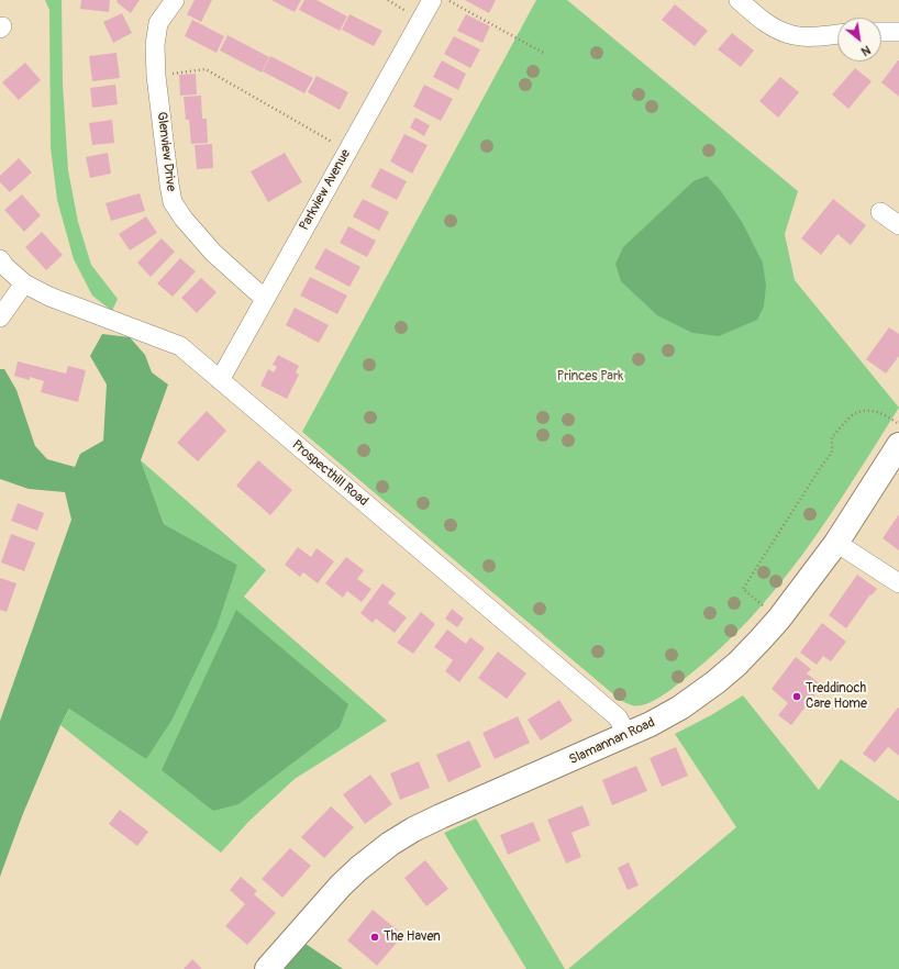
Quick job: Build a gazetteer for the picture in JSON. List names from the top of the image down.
{
  "streets": {
    "main road": ["Slamannan Road"],
    "street": ["Glenview Drive", "Parkview Avenue", "Prospecthill Road"]
  },
  "crossings": [
    ["Glenview Drive", "Parkview Avenue"],
    ["Parkview Avenue", "Prospecthill Road"],
    ["Prospecthill Road", "Slamannan Road"]
  ],
  "parks": ["Princes Park"],
  "places": ["Treddinoch Care Home", "The Haven"],
  "north": "bottom right"
}
